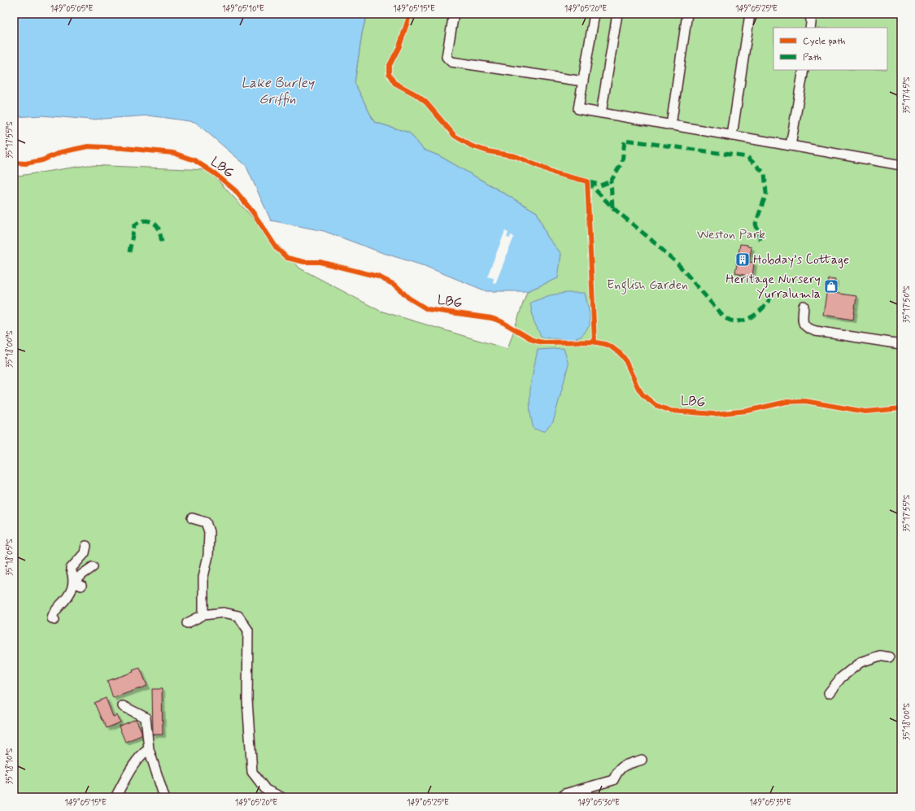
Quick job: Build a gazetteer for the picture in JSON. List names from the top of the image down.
{
  "streets": {
    "cycle path": ["LBG"]
  },
  "water": ["Lake Burley Griffin"],
  "parks": ["Weston Park", "English Garden"],
  "places": {
    "building": ["Hobday’s Cottage"],
    "shop": ["Heritage Nursery Yurralumla"]
  },
  "legend": ["Cycle path", "Path"],
  "coordinates": [
    "149°05'05\"E",
    "149°05'10\"E",
    "149°05'15\"E",
    "149°05'20\"E",
    "149°05'25\"E",
    "35°17'45\"S",
    "35°17'55\"S",
    "35°17'50\"S",
    "35°18'00\"S",
    "35°18'05\"S",
    "35°18'10\"S",
    "149°05'30\"E",
    "149°05'35\"E"
  ]
}
